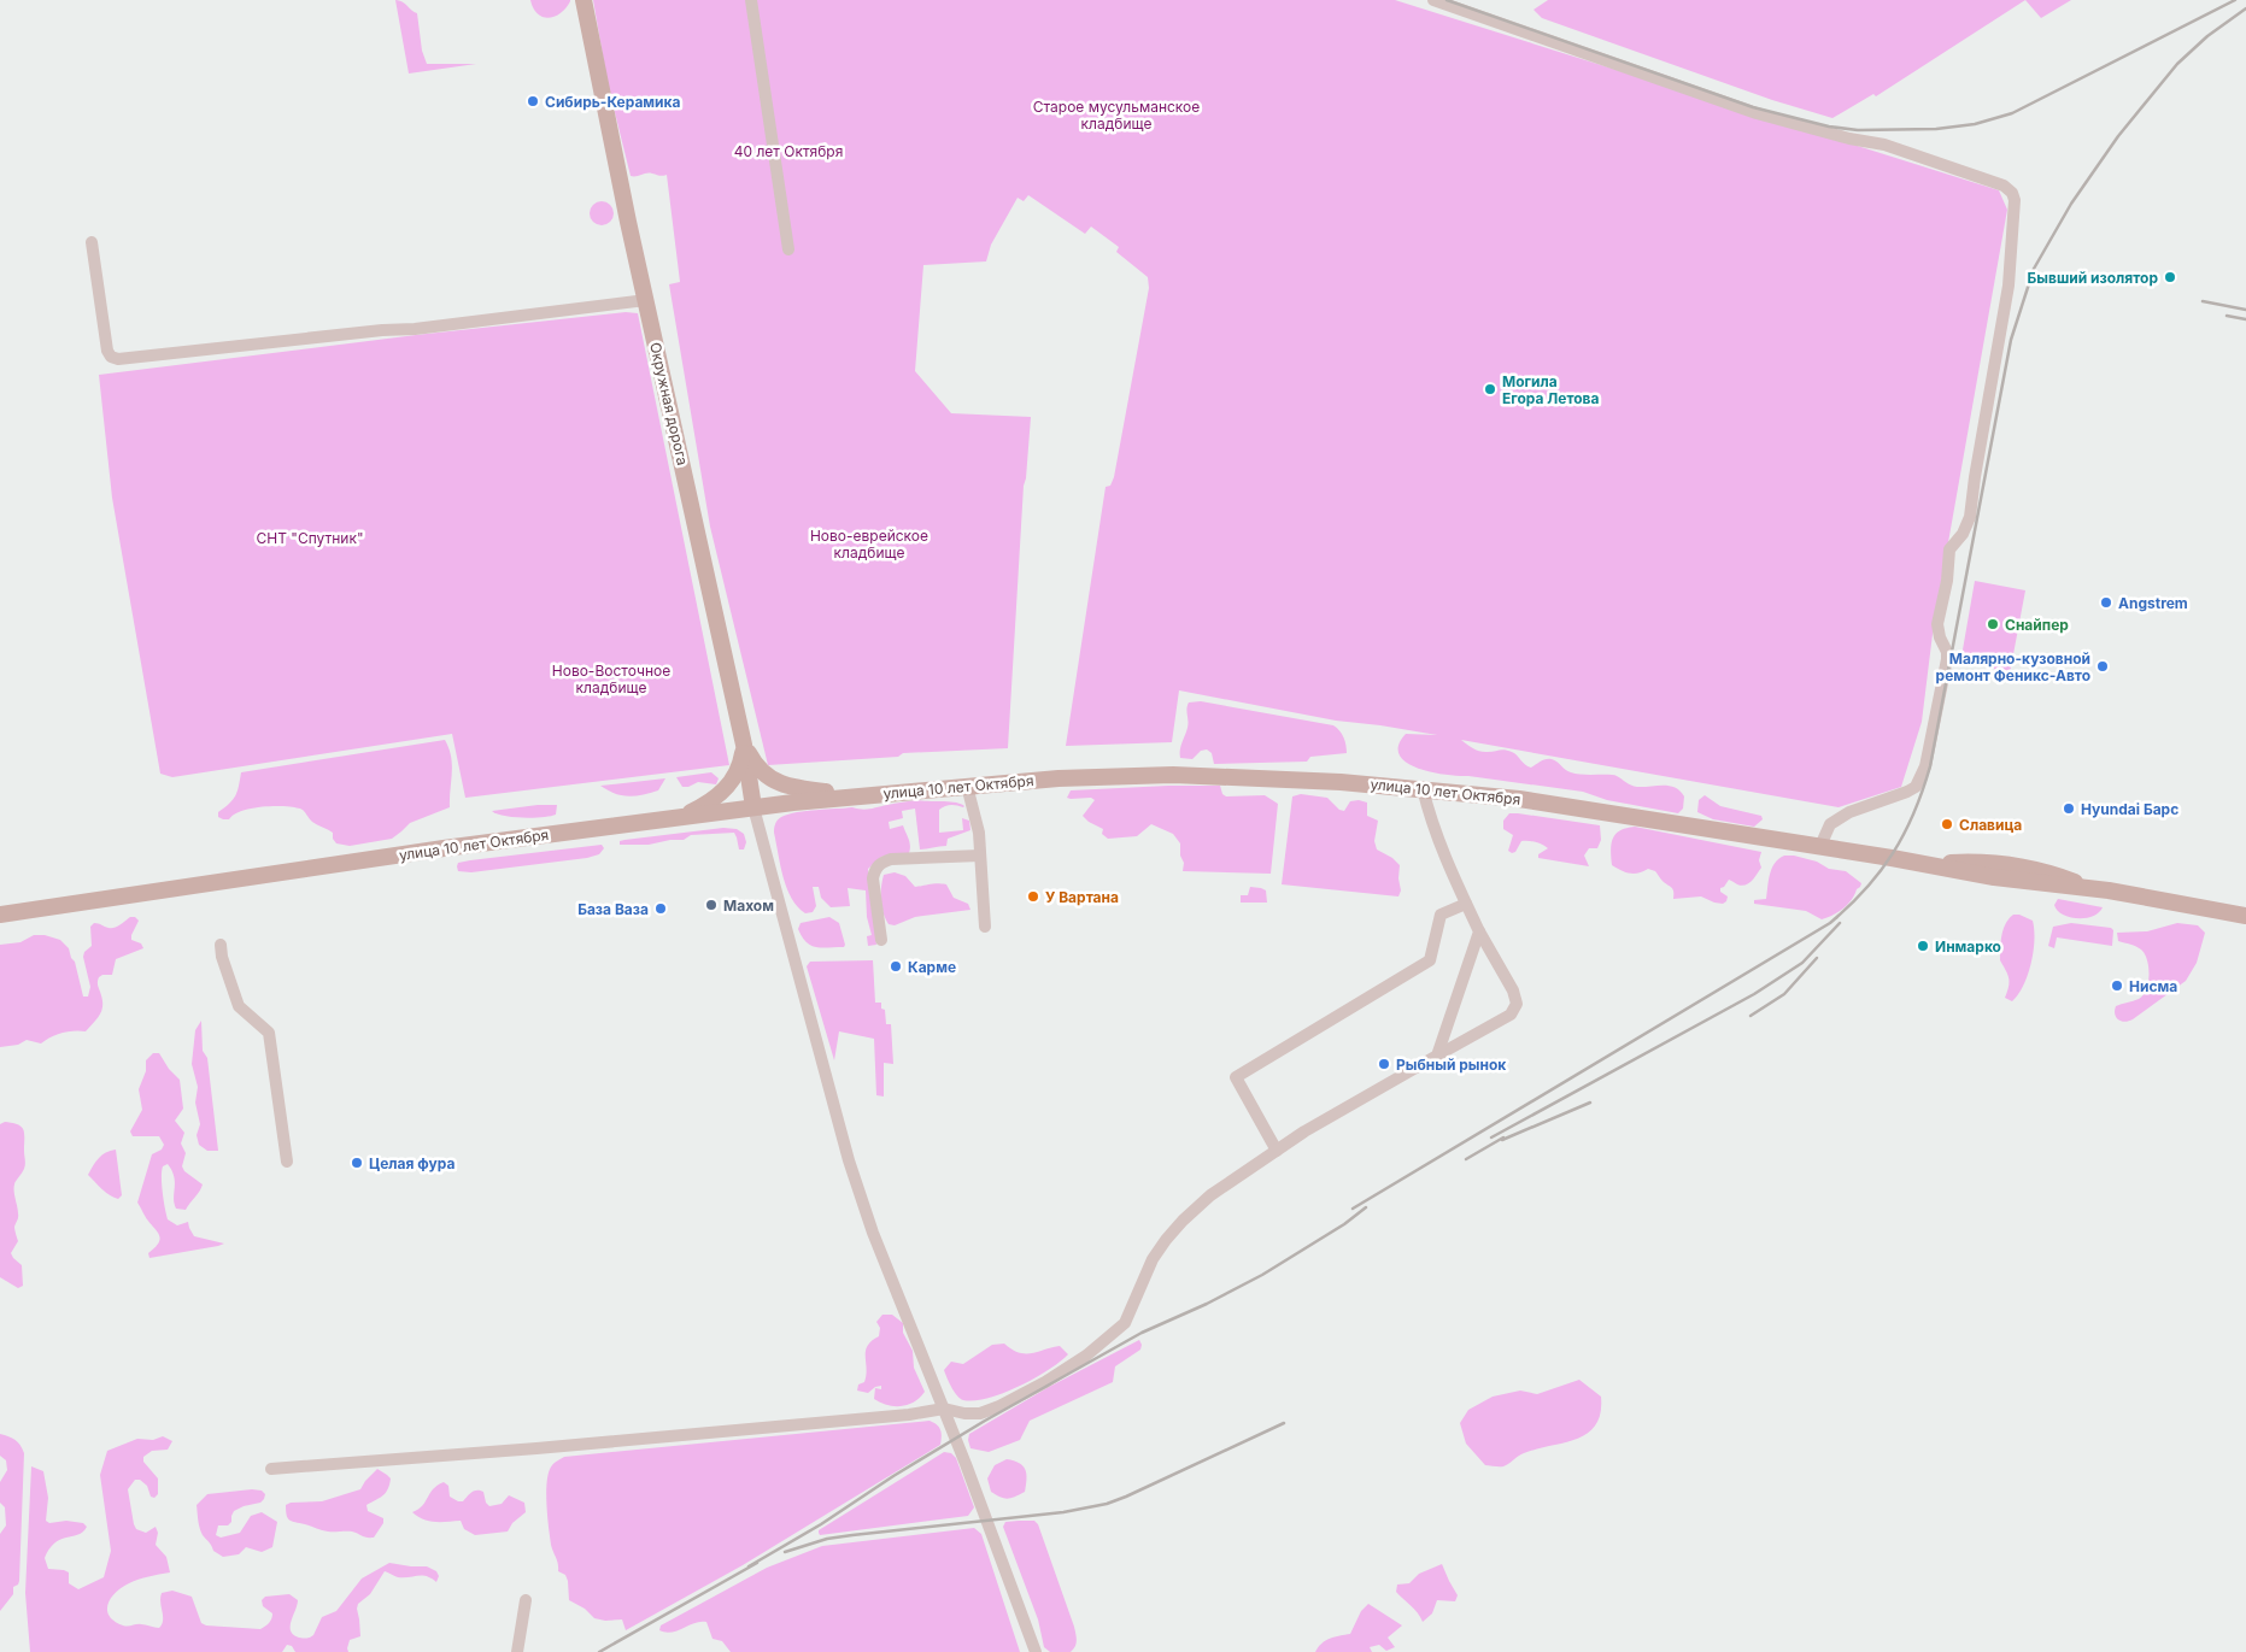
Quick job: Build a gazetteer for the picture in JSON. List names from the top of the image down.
{
  "streets": {
    "main road": ["Окружная дорога", "улица 10 лет Октября"]
  },
  "crossings": [
    ["Окружная дорога", "улица 10 лет Октября"]
  ],
  "parks": [
    "Старое мусульманское кладбище",
    "40 лет Октября",
    "Ново-еврейское кладбище",
    "СНТ \"Спутник\"",
    "Ново-Восточное кладбище"
  ],
  "places": [
    "Сибирь-Керамика",
    "Бывший изолятор",
    "Могила Егора Летова",
    "Angstrem",
    "Снайпер",
    "Малярно-кузовной ремонт Феникс-Авто",
    "Hyundai Барс",
    "Славица",
    "У Вартана",
    "Махом",
    "База Ваза",
    "Инмарко",
    "Карме",
    "Нисма",
    "Рыбный рынок",
    "Целая фура"
  ]
}
